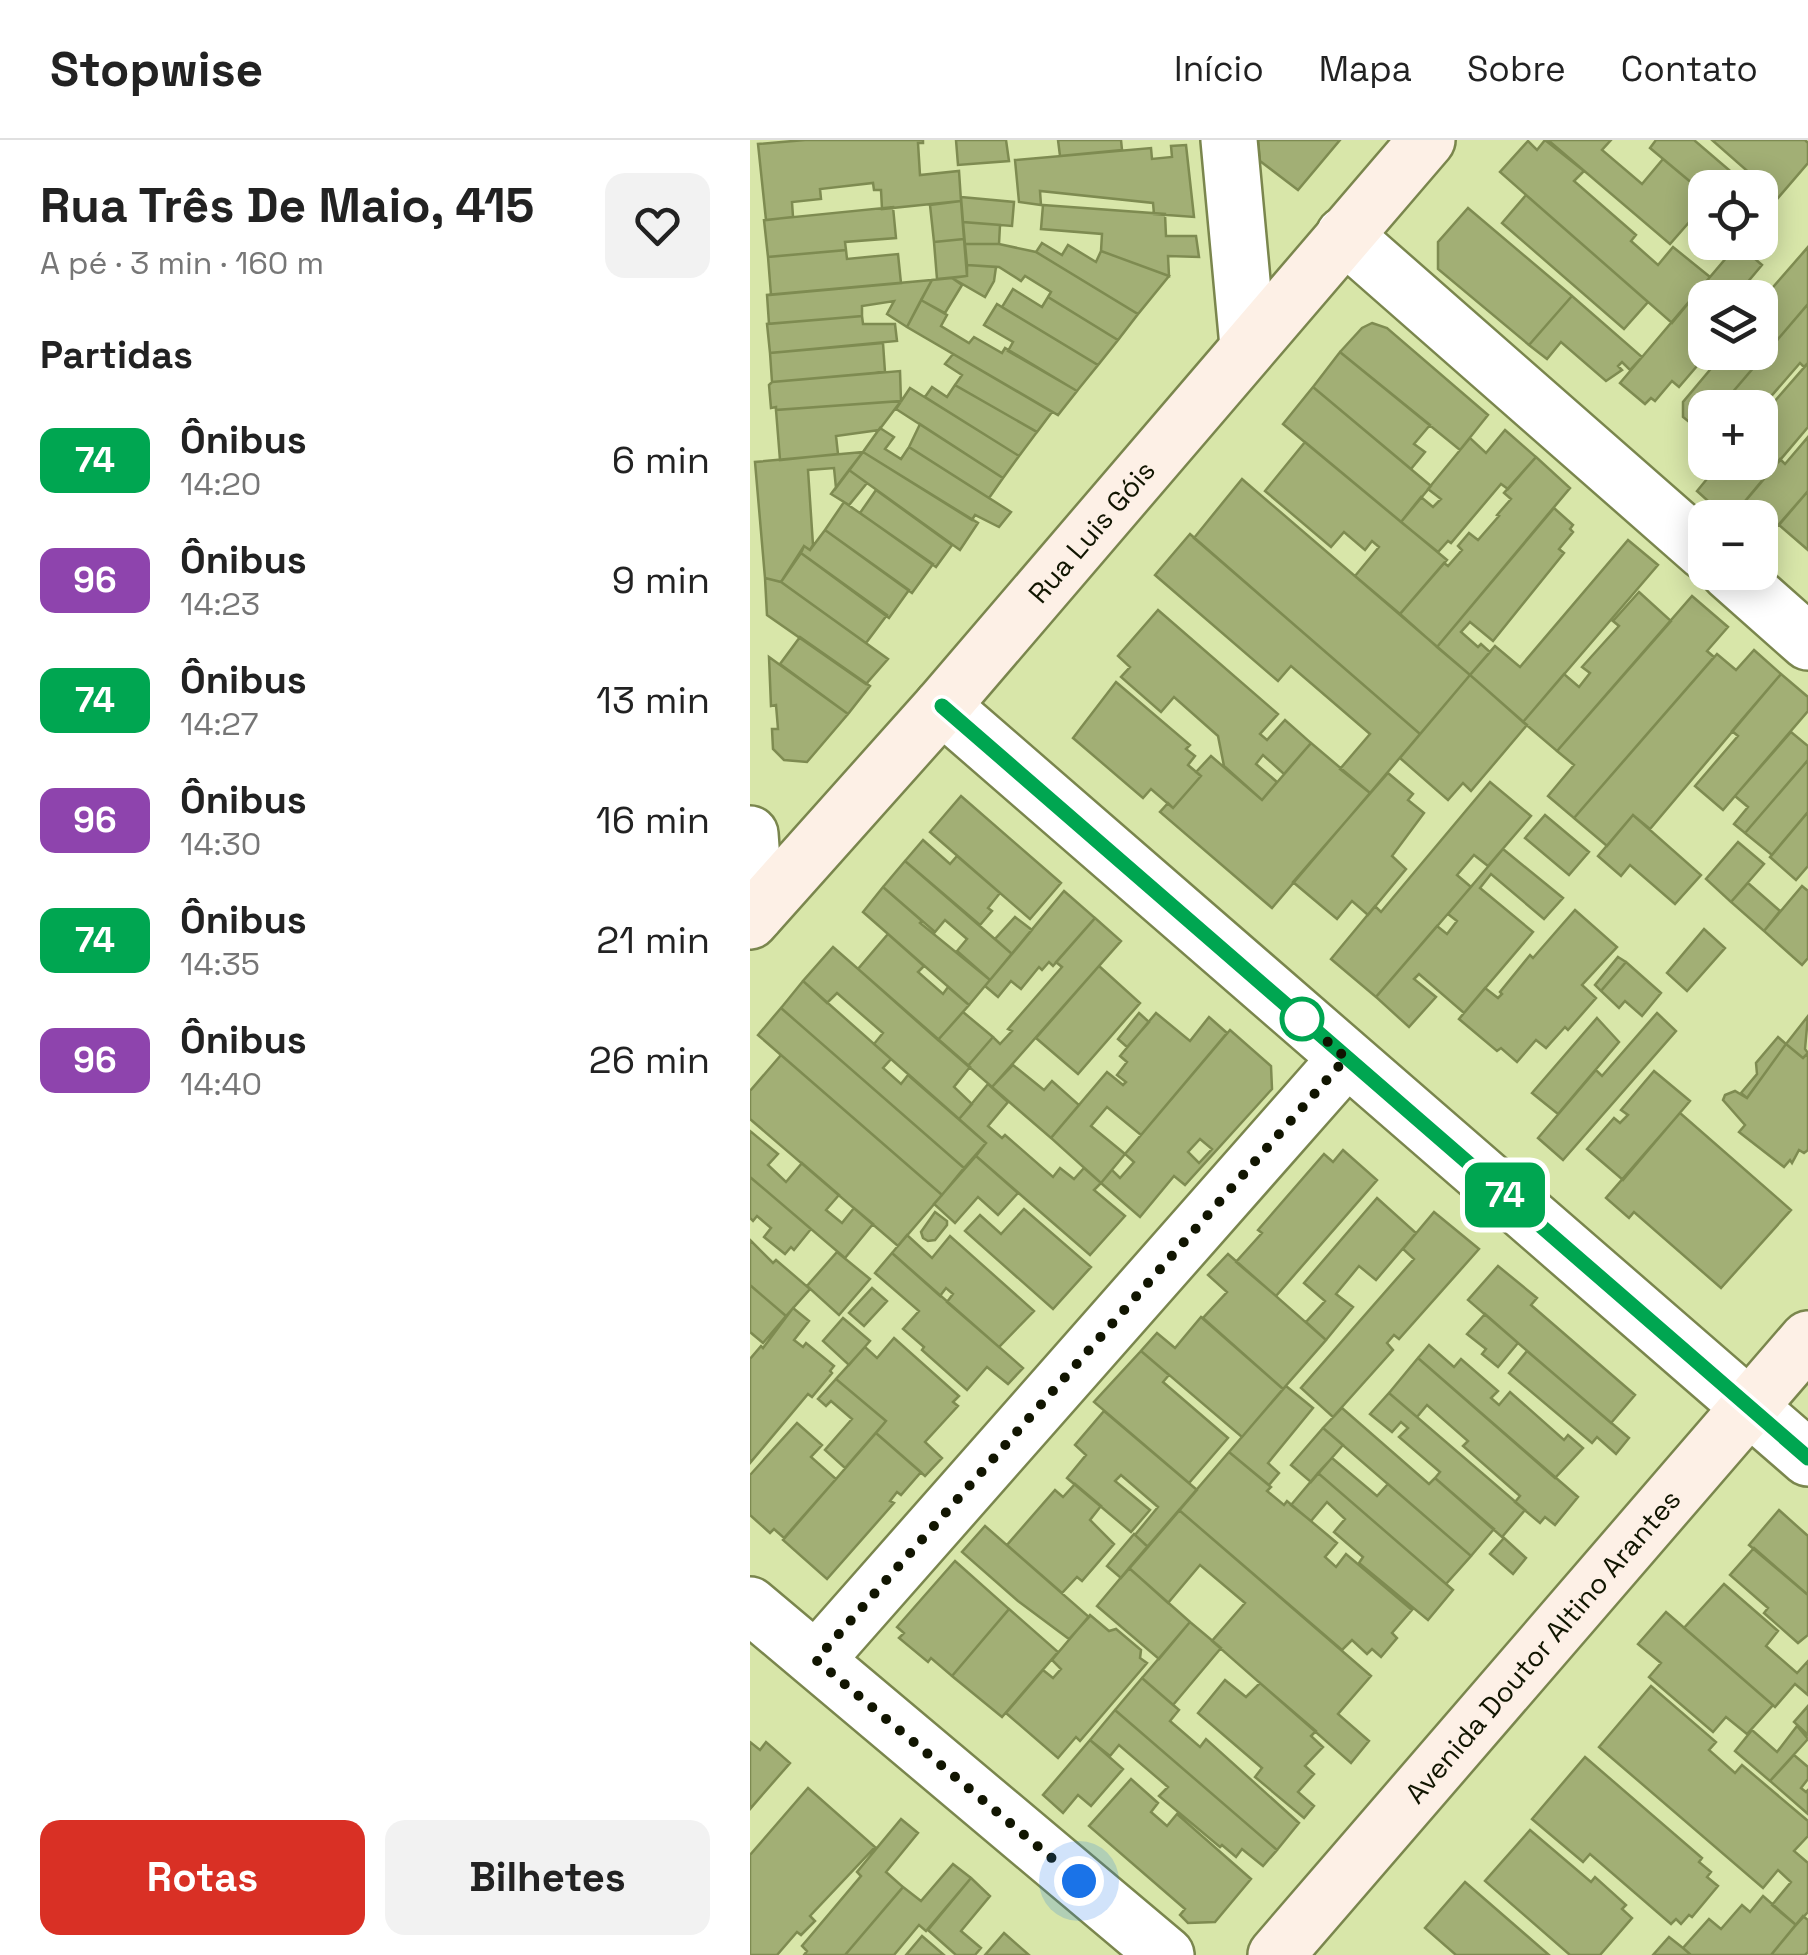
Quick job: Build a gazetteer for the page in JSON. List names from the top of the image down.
{
  "streets": {
    "street": ["Rua Luis Góis", "Avenida Doutor Altino Arantes"]
  },
  "lines": ["bus line 74"],
  "page": {
    "header": "Stopwise",
    "nav": [
      "Início",
      "Mapa",
      "Sobre",
      "Contato"
    ],
    "heading": [
      ["Rua Três De Maio, 415", "A pé · 3 min · 160 m"],
      "Partidas"
    ],
    "on_map": "74",
    "map_buttons": ["+", "−"],
    "list": [
      {
        "mark": "74",
        "name": "Ônibus",
        "note": "14:20",
        "value": "6 min"
      },
      {
        "mark": "96",
        "name": "Ônibus",
        "note": "14:23",
        "value": "9 min"
      },
      {
        "mark": "74",
        "name": "Ônibus",
        "note": "14:27",
        "value": "13 min"
      },
      {
        "mark": "96",
        "name": "Ônibus",
        "note": "14:30",
        "value": "16 min"
      },
      {
        "mark": "74",
        "name": "Ônibus",
        "note": "14:35",
        "value": "21 min"
      },
      {
        "mark": "96",
        "name": "Ônibus",
        "note": "14:40",
        "value": "26 min"
      }
    ],
    "buttons": ["Rotas", "Bilhetes"]
  }
}
